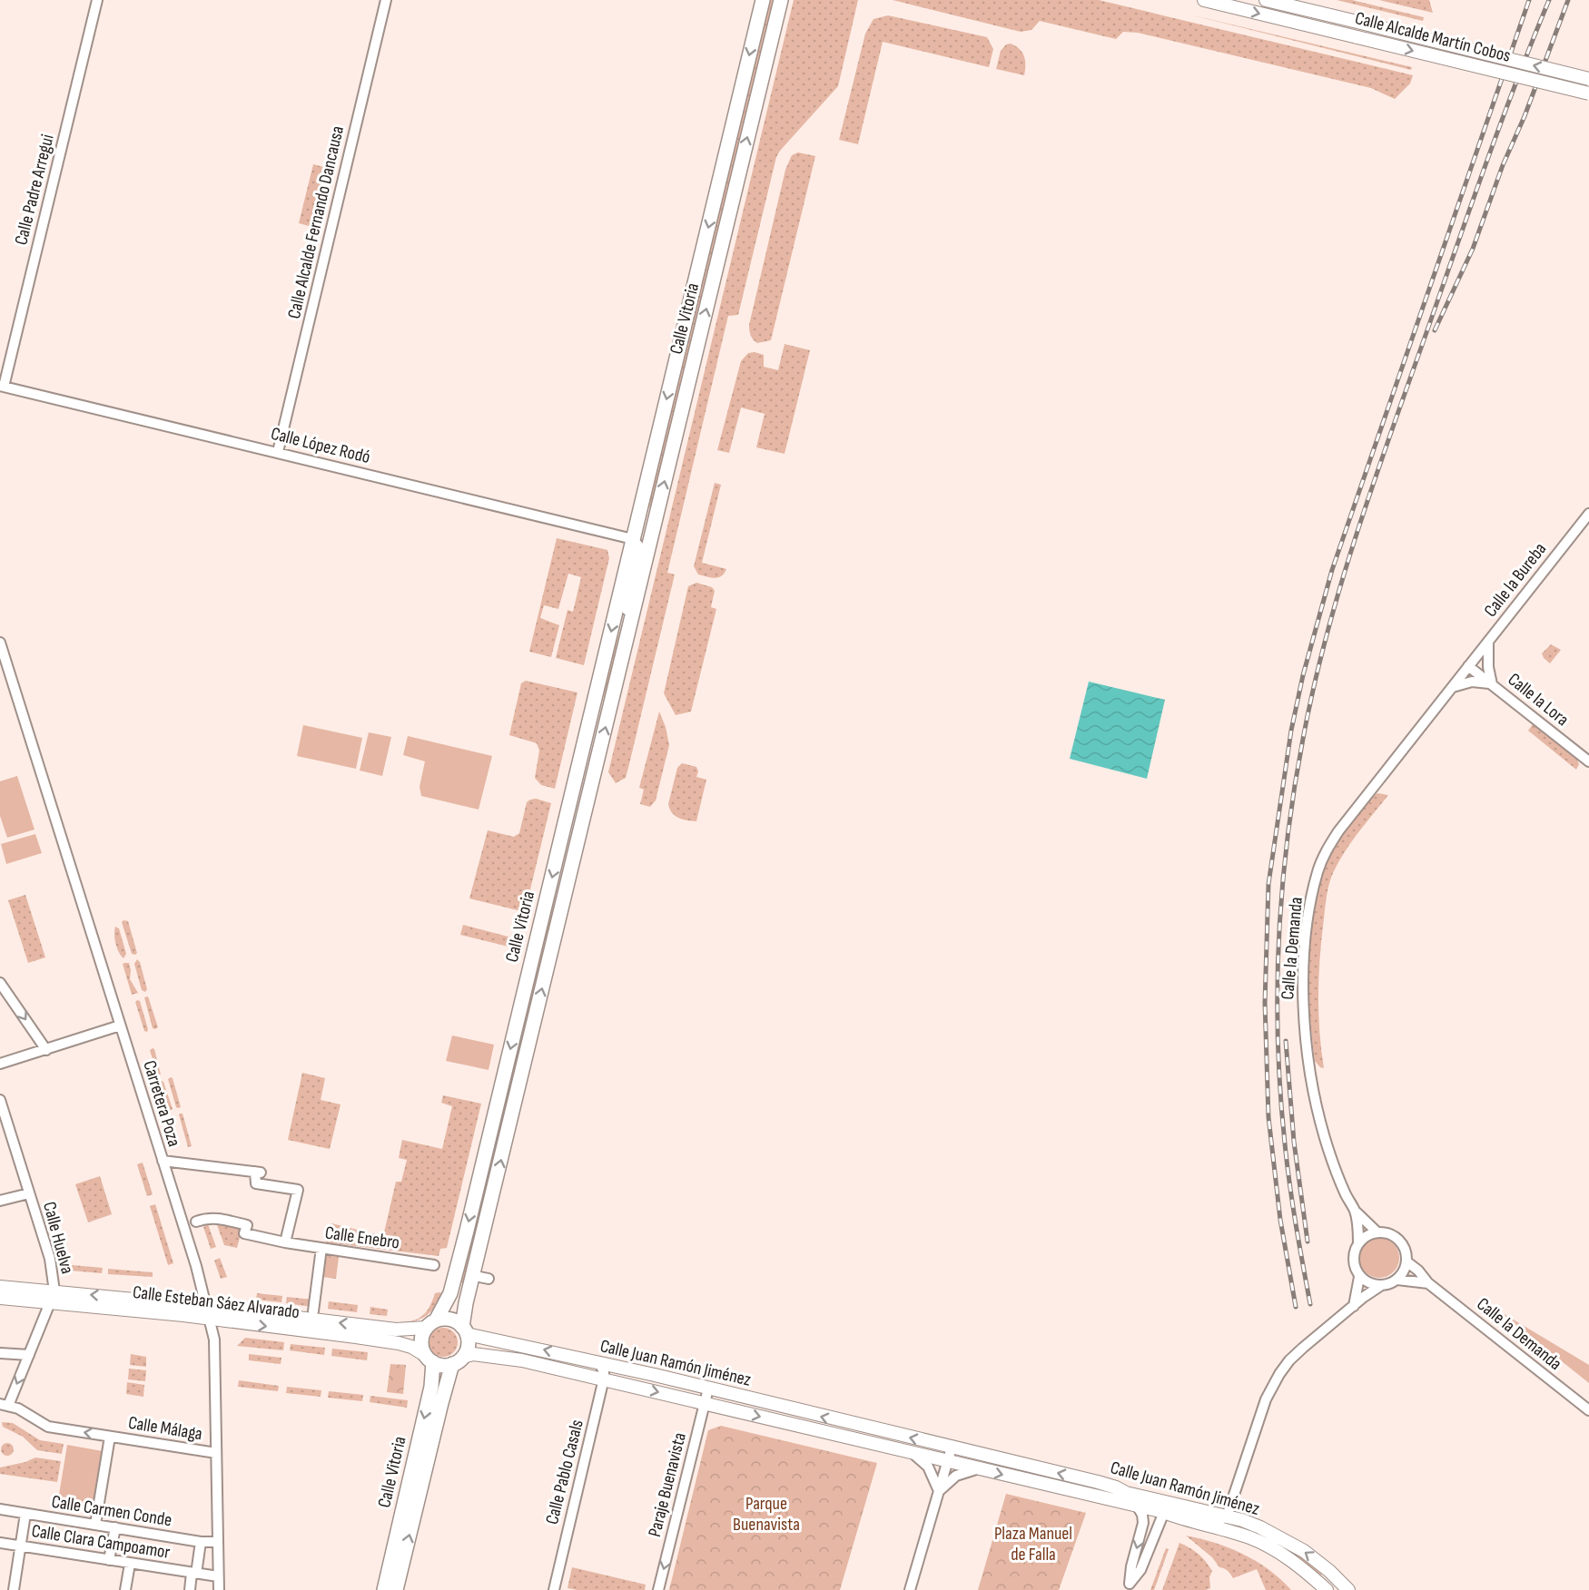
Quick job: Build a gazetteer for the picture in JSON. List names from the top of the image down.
{
  "streets": {
    "highway": ["Calle Vitoria"],
    "main road": ["Calle Alcalde Martín Cobos", "Calle Esteban Sáez Alvarado", "Calle Juan Ramón Jiménez"],
    "street": [
      "Calle Padre Arregui",
      "Calle Alcalde Fernando Dancausa",
      "Calle López Rodó",
      "Calle la Bureba",
      "Calle la Lora",
      "Calle la Demanda",
      "Carretera Poza",
      "Calle Huelva",
      "Calle Enebro",
      "Calle Málaga",
      "Calle Pablo Casals",
      "Paraje Buenavista",
      "Calle Carmen Conde",
      "Calle Clara Campoamor"
    ]
  },
  "crossings": [
    ["Calle Padre Arregui", "Calle López Rodó"],
    ["Calle Alcalde Fernando Dancausa", "Calle López Rodó"],
    ["Calle Vitoria", "Calle López Rodó"],
    ["Calle Vitoria", "Calle Esteban Sáez Alvarado"],
    ["Calle Vitoria", "Calle Juan Ramón Jiménez"],
    ["Calle la Bureba", "Calle la Lora"],
    ["Calle la Bureba", "Calle la Demanda"],
    ["Calle la Lora", "Calle la Demanda"],
    ["Carretera Poza", "Calle Esteban Sáez Alvarado"],
    ["Carretera Poza", "Calle Málaga"],
    ["Carretera Poza", "Calle Carmen Conde"],
    ["Carretera Poza", "Calle Clara Campoamor"],
    ["Calle Huelva", "Calle Esteban Sáez Alvarado"],
    ["Calle Esteban Sáez Alvarado", "Calle Juan Ramón Jiménez"],
    ["Calle Juan Ramón Jiménez", "Calle Pablo Casals"],
    ["Calle Juan Ramón Jiménez", "Paraje Buenavista"],
    ["Calle Málaga", "Calle Carmen Conde"]
  ],
  "one_way": ["Calle Málaga", "Paraje Buenavista"],
  "parks": ["Parque Buenavista", "Plaza Manuel de Falla"]
}
